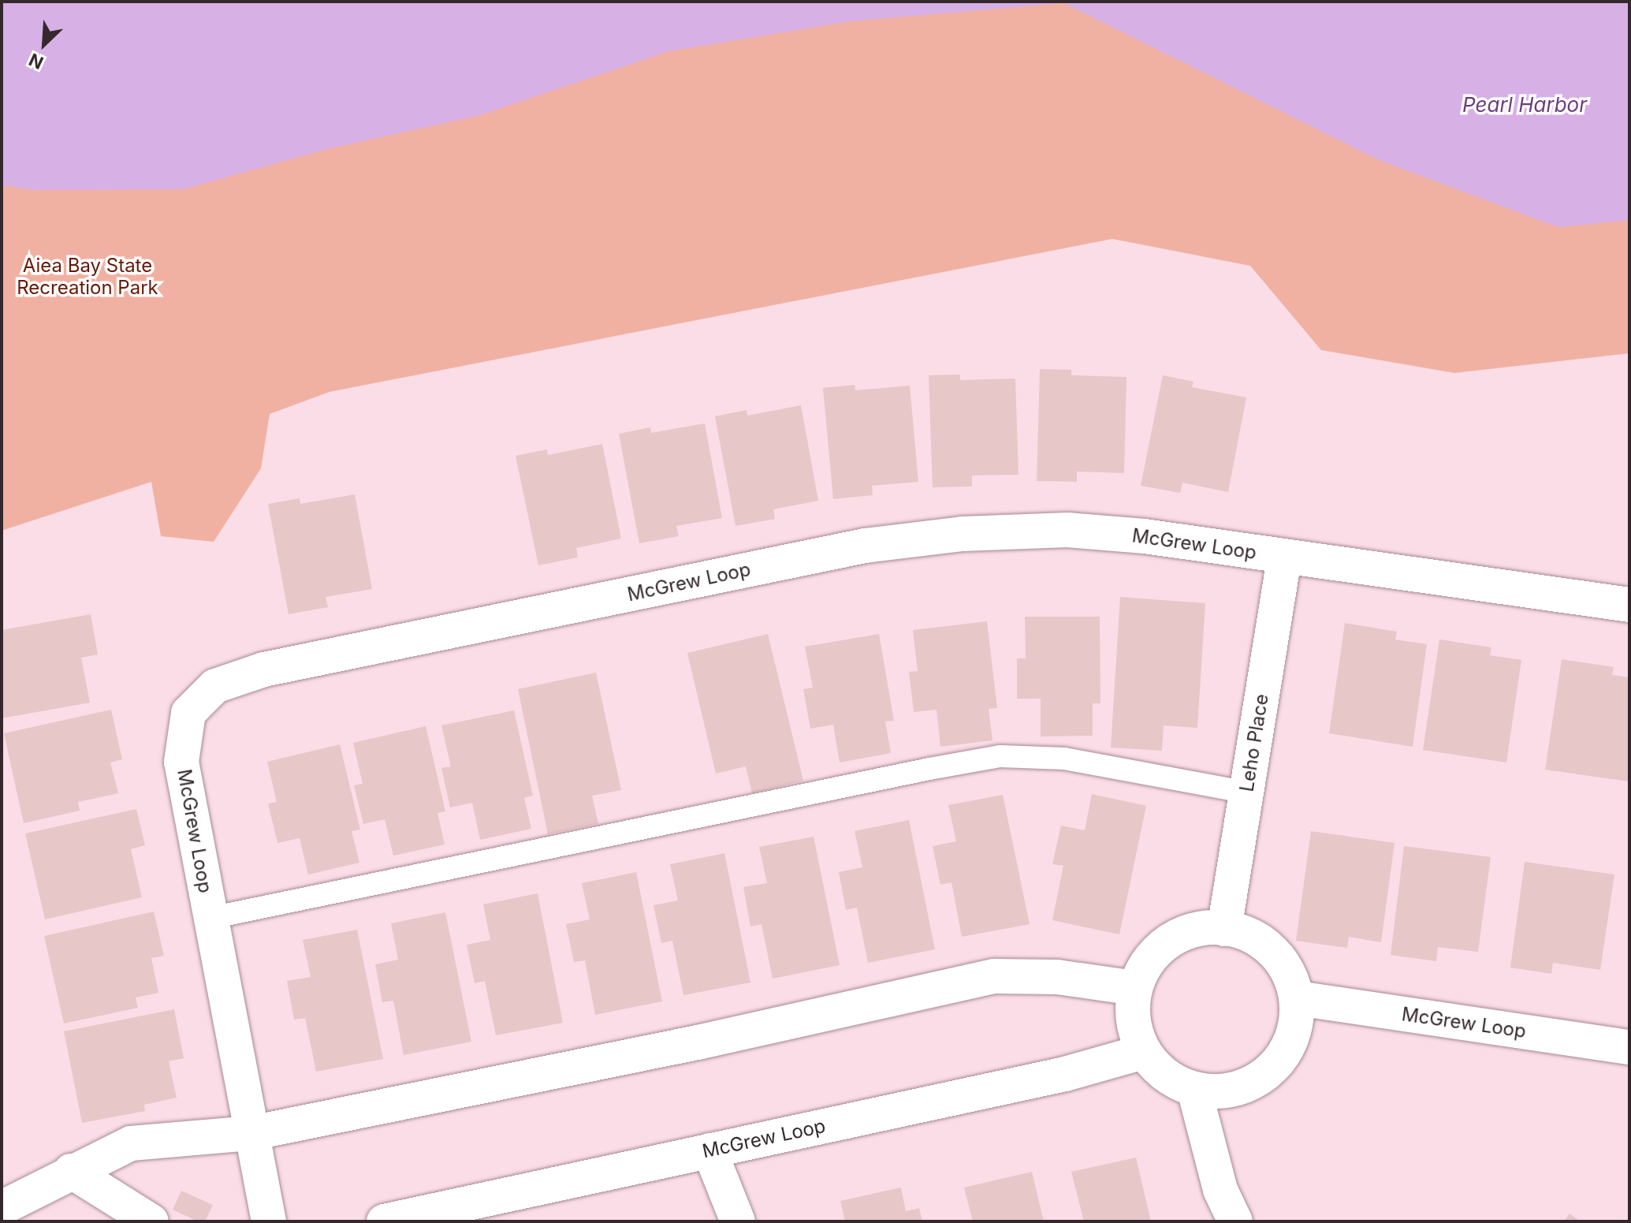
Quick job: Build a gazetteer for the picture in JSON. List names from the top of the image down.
{
  "streets": {
    "street": ["McGrew Loop", "Leho Place"]
  },
  "crossings": [
    ["McGrew Loop", "Leho Place"]
  ],
  "water": ["Pearl Harbor"],
  "parks": ["Aiea Bay State Recreation Park"],
  "north": "bottom left"
}
